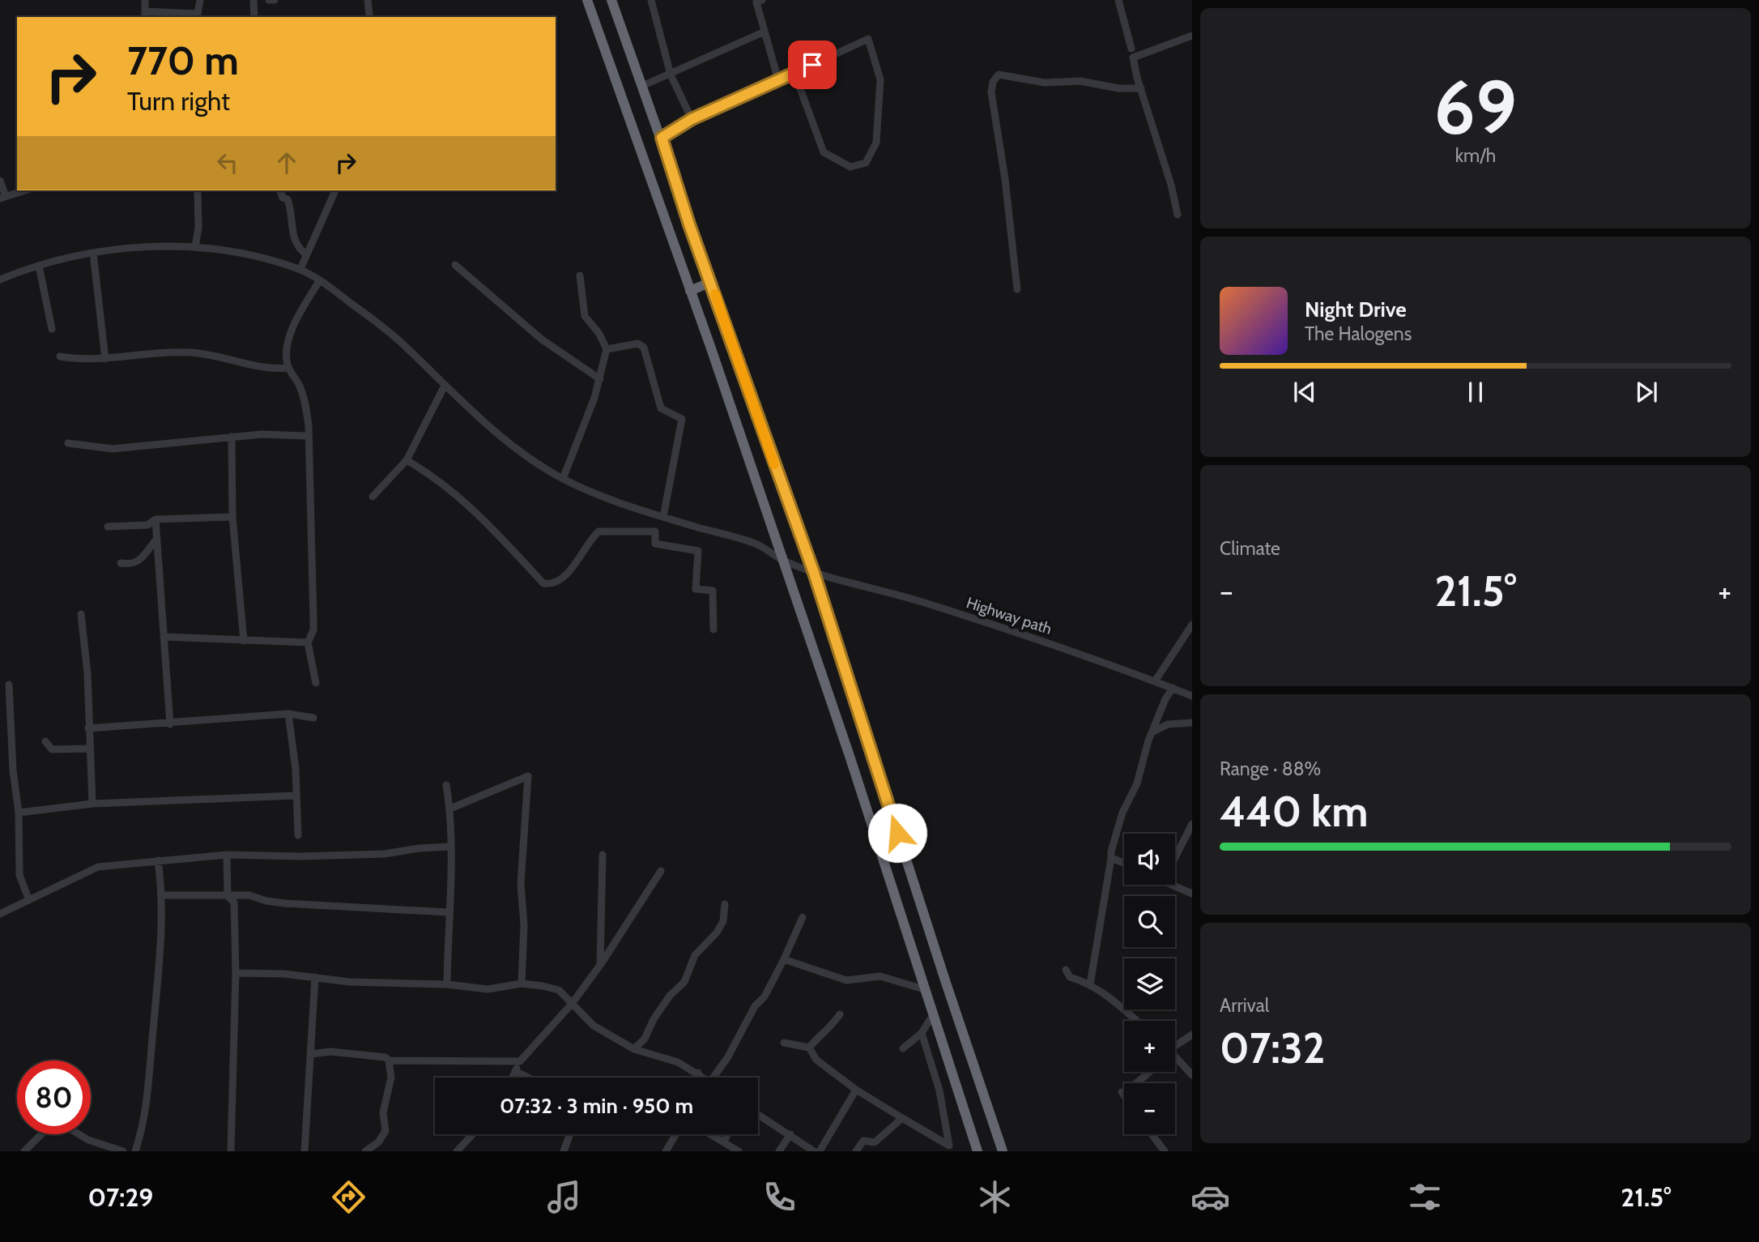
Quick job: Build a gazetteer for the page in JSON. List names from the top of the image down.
{
  "streets": {
    "street": ["Highway path"]
  },
  "page": {
    "tile": [
      ["69", "km/h"],
      "Climate",
      ["Range · 88%", "440 km"],
      ["Arrival", "07:32"]
    ],
    "turn": ["770 m", "Turn right"],
    "song": ["Night Drive", "The Halogens"],
    "heat": ["−", "21.5°", "+"],
    "map_buttons": ["+", "−"],
    "limit": "80",
    "trip": "07:32 · 3 min · 950 m",
    "tabs": ["07:29", "21.5°"]
  }
}
